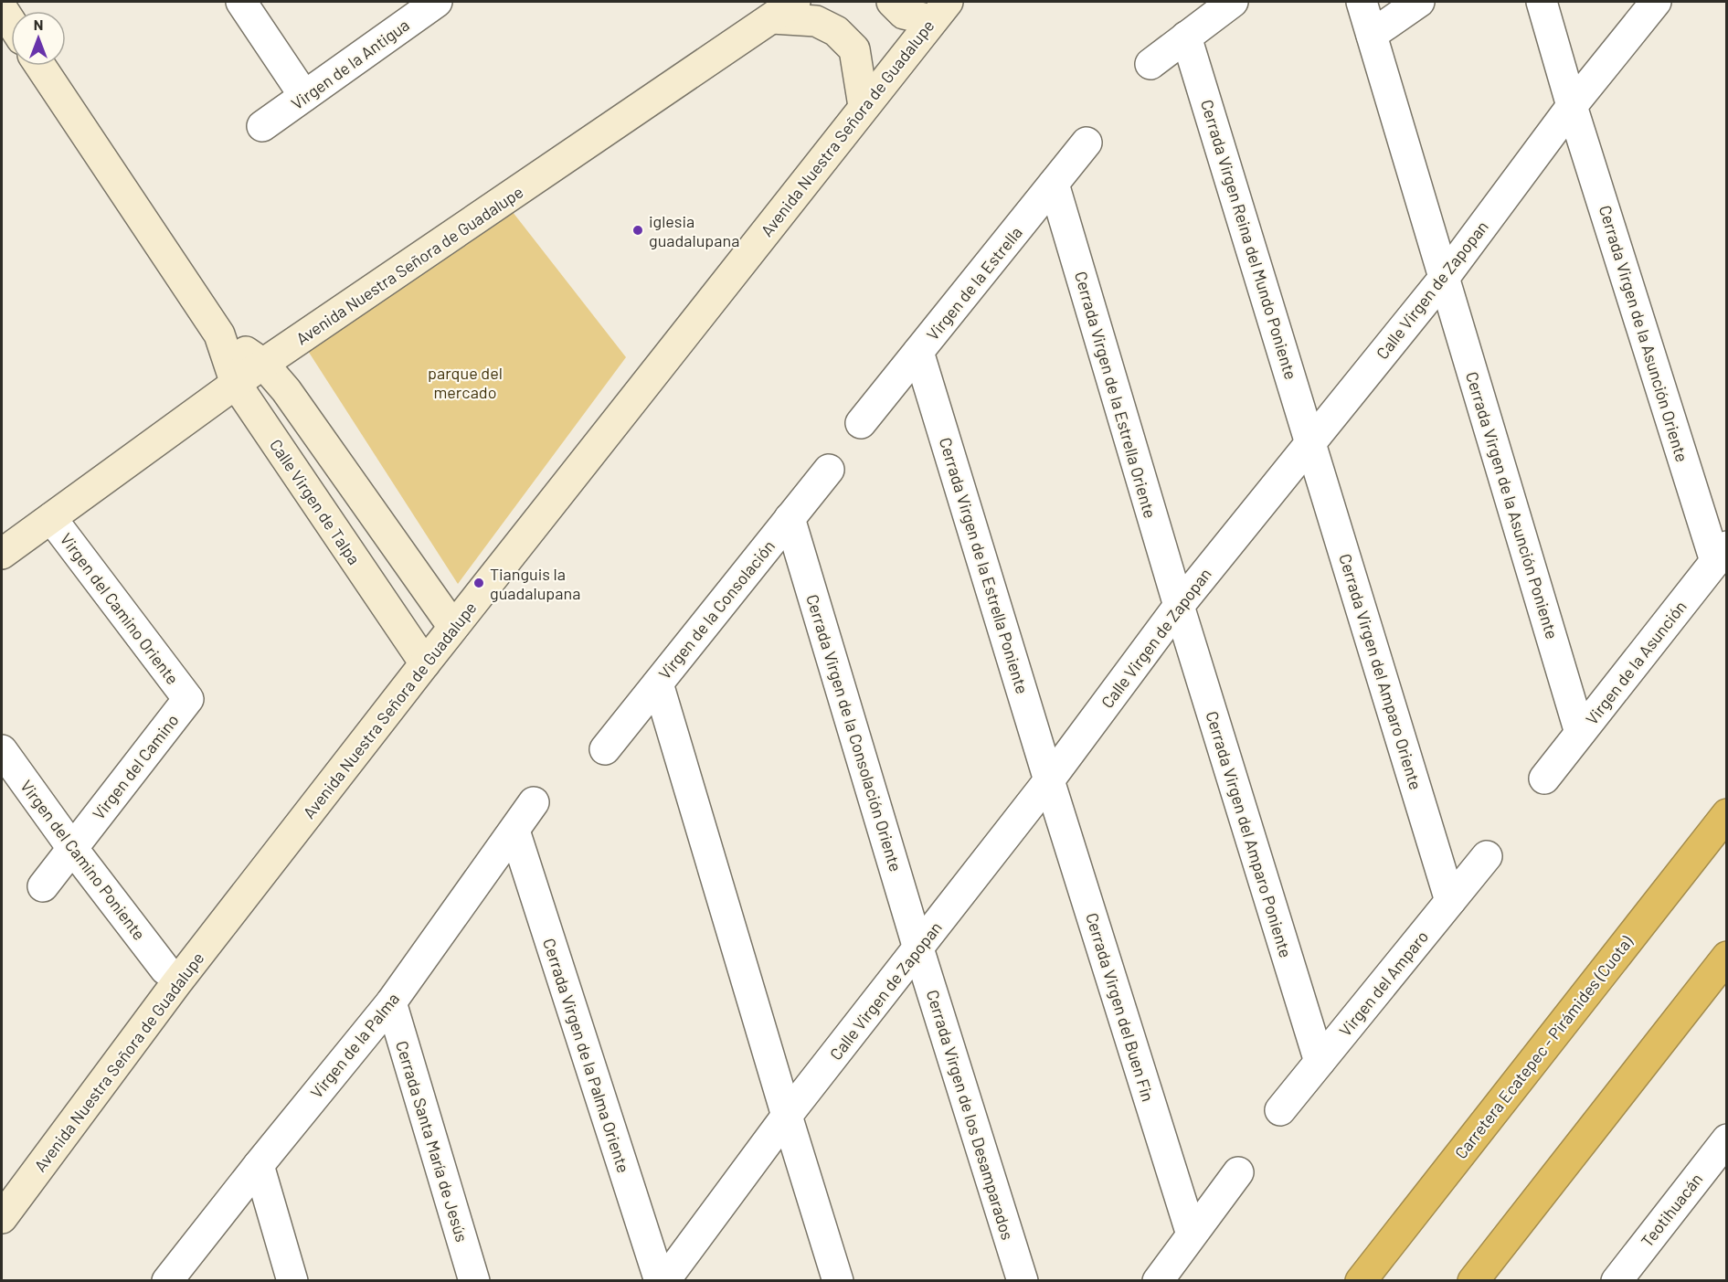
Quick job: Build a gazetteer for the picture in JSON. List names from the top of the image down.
{
  "streets": {
    "highway": ["Carretera Ecatepec - Pirámides (Cuota)"],
    "street": [
      "Virgen de la Antigua",
      "Avenida Nuestra Señora de Guadalupe",
      "Cerrada Virgen Reina del Mundo Poniente",
      "Virgen de la Estrella",
      "Calle Virgen de Zapopan",
      "Cerrada Virgen de la Asunción Oriente",
      "Cerrada Virgen de la Estrella Oriente",
      "Calle Virgen de Talpa",
      "Cerrada Virgen de la Asunción Poniente",
      "Cerrada Virgen de la Estrella Poniente",
      "Virgen del Camino Oriente",
      "Virgen de la Consolación",
      "Virgen de la Asunción",
      "Cerrada Virgen del Amparo Oriente",
      "Cerrada Virgen de la Consolación Oriente",
      "Virgen del Camino",
      "Cerrada Virgen del Amparo Poniente",
      "Virgen del Camino Poniente",
      "Virgen del Amparo",
      "Cerrada Virgen del Buen Fin",
      "Virgen de la Palma",
      "Cerrada Virgen de la Palma Oriente",
      "Cerrada Virgen de los Desamparados",
      "Cerrada Santa María de Jesús",
      "Teotihuacán"
    ]
  },
  "crossings": [
    ["Avenida Nuestra Señora de Guadalupe", "Calle Virgen de Talpa"],
    ["Avenida Nuestra Señora de Guadalupe", "Virgen del Camino Oriente"],
    ["Cerrada Virgen Reina del Mundo Poniente", "Calle Virgen de Zapopan"],
    ["Cerrada Virgen Reina del Mundo Poniente", "Cerrada Virgen del Amparo Oriente"],
    ["Virgen de la Estrella", "Cerrada Virgen de la Estrella Oriente"],
    ["Virgen de la Estrella", "Cerrada Virgen de la Estrella Poniente"],
    ["Calle Virgen de Zapopan", "Cerrada Virgen de la Asunción Oriente"],
    ["Calle Virgen de Zapopan", "Cerrada Virgen de la Estrella Oriente"],
    ["Calle Virgen de Zapopan", "Cerrada Virgen de la Asunción Poniente"],
    ["Calle Virgen de Zapopan", "Cerrada Virgen de la Estrella Poniente"],
    ["Calle Virgen de Zapopan", "Cerrada Virgen del Amparo Oriente"],
    ["Calle Virgen de Zapopan", "Cerrada Virgen de la Consolación Oriente"],
    ["Calle Virgen de Zapopan", "Cerrada Virgen del Amparo Poniente"],
    ["Calle Virgen de Zapopan", "Cerrada Virgen del Buen Fin"],
    ["Calle Virgen de Zapopan", "Cerrada Virgen de los Desamparados"],
    ["Cerrada Virgen de la Asunción Oriente", "Virgen de la Asunción"],
    ["Cerrada Virgen de la Estrella Oriente", "Cerrada Virgen del Amparo Poniente"],
    ["Cerrada Virgen de la Asunción Poniente", "Virgen de la Asunción"],
    ["Cerrada Virgen de la Estrella Poniente", "Cerrada Virgen del Buen Fin"],
    ["Virgen del Camino Oriente", "Virgen del Camino"],
    ["Virgen de la Consolación", "Cerrada Virgen de la Consolación Oriente"],
    ["Cerrada Virgen del Amparo Oriente", "Virgen del Amparo"],
    ["Cerrada Virgen de la Consolación Oriente", "Cerrada Virgen de los Desamparados"],
    ["Virgen del Camino", "Virgen del Camino Poniente"],
    ["Cerrada Virgen del Amparo Poniente", "Virgen del Amparo"],
    ["Virgen de la Palma", "Cerrada Virgen de la Palma Oriente"],
    ["Virgen de la Palma", "Cerrada Santa María de Jesús"]
  ],
  "parks": ["parque del mercado"],
  "places": ["iglesia guadalupana", "Tianguis la guadalupana"],
  "north": "top"
}
